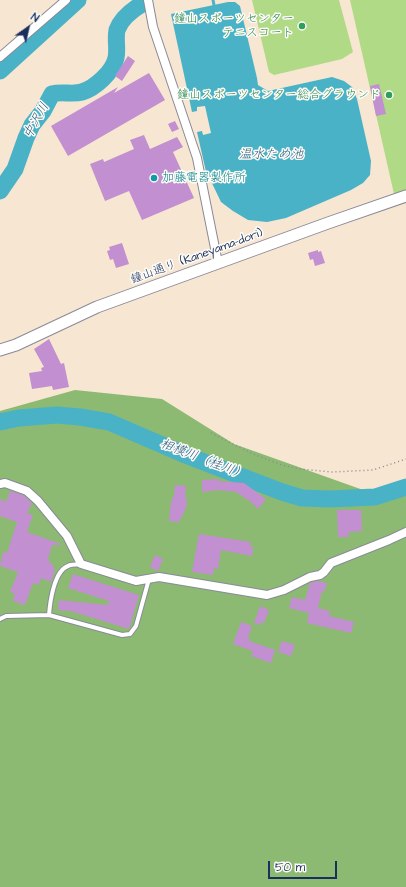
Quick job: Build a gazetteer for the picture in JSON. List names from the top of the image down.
{
  "streets": {
    "street": ["鐘山通り (Kaneyama-dori)"]
  },
  "water": ["中沢川", "温水ため池", "相模川（桂川）"],
  "places": ["鐘山スポーツセンター テニスコート", "鐘山スポーツセンター総合グラウンド", "加藤電器製作所"],
  "scale_bar": "50 m",
  "north": "top right"
}
